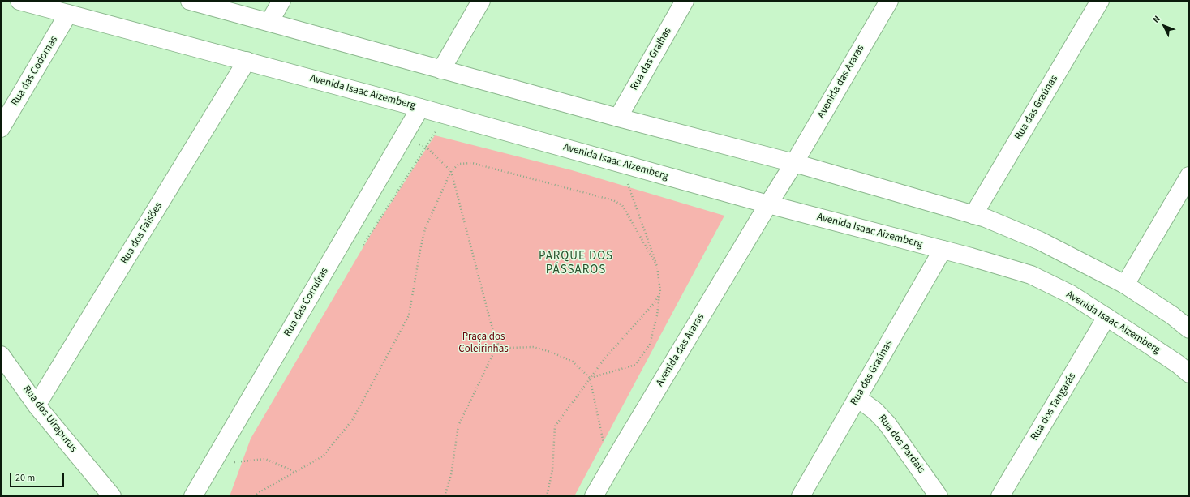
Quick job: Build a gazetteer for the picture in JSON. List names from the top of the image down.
{
  "streets": {
    "street": [
      "Rua das Gralhas",
      "Rua das Codornas",
      "Avenida das Araras",
      "Avenida Isaac Aizemberg",
      "Rua das Graúnas",
      "Rua dos Faisões",
      "Rua das Corruíras",
      "Rua dos Tangarás",
      "Rua dos Uirapurus",
      "Rua dos Pardais"
    ]
  },
  "crossings": [
    ["Rua das Codornas", "Avenida Isaac Aizemberg"],
    ["Avenida das Araras", "Avenida Isaac Aizemberg"],
    ["Avenida Isaac Aizemberg", "Rua das Graúnas"],
    ["Avenida Isaac Aizemberg", "Rua dos Faisões"],
    ["Avenida Isaac Aizemberg", "Rua das Corruíras"],
    ["Avenida Isaac Aizemberg", "Rua dos Tangarás"],
    ["Rua das Graúnas", "Rua dos Pardais"],
    ["Rua dos Faisões", "Rua dos Uirapurus"]
  ],
  "districts": ["PARQUE DOS PÁSSAROS"],
  "parks": ["Praça dos Coleirinhas"],
  "scale_bar": "20 m",
  "north": "top left"
}
